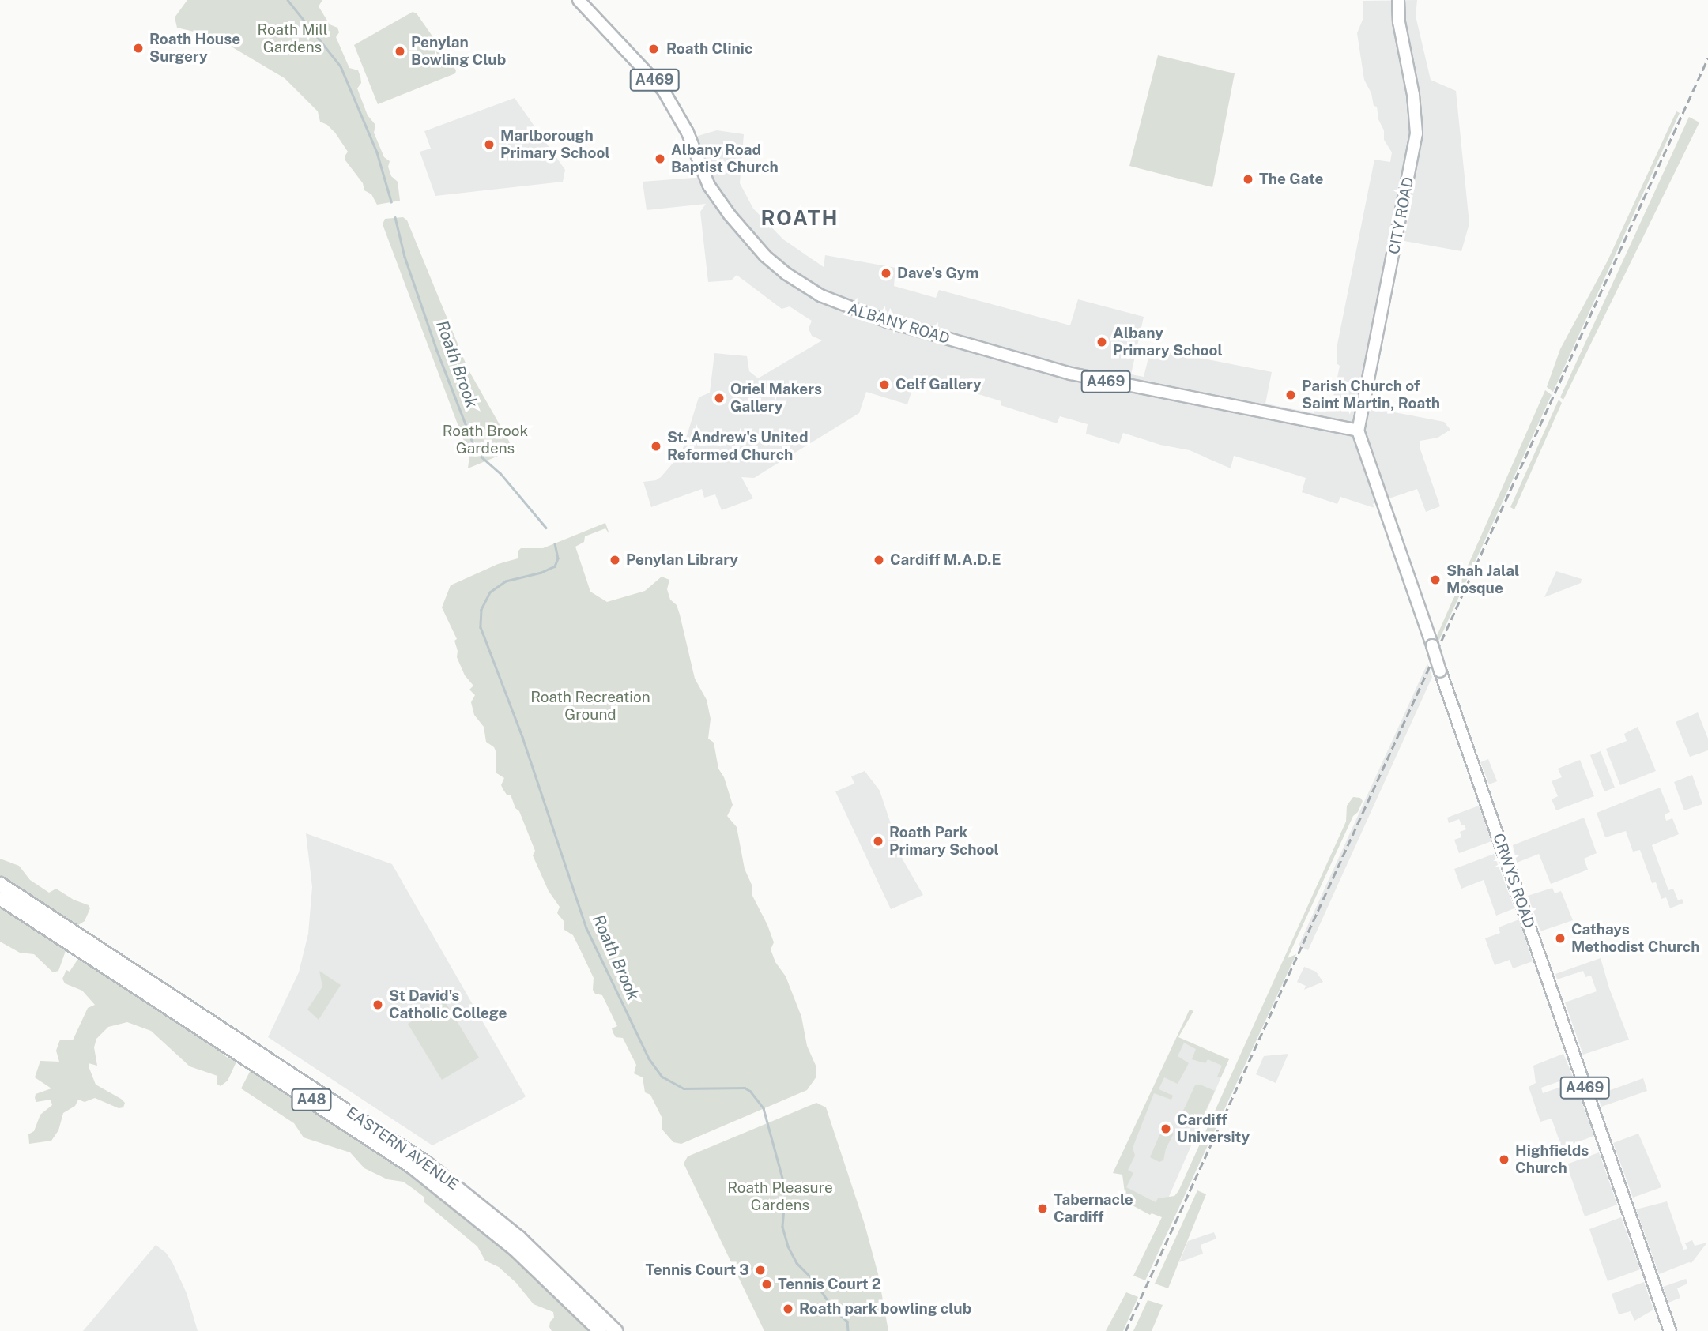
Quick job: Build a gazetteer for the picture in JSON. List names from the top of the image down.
{
  "streets": {
    "highway": ["A48", "EASTERN AVENUE"],
    "main road": [
      "A469",
      "CITY ROAD",
      "ALBANY ROAD",
      "CRWYS ROAD"
    ]
  },
  "crossings": [
    ["CITY ROAD", "ALBANY ROAD"],
    ["CITY ROAD", "CRWYS ROAD"],
    ["ALBANY ROAD", "CRWYS ROAD"]
  ],
  "districts": ["ROATH"],
  "water": ["Roath Brook"],
  "parks": [
    "Roath Mill Gardens",
    "Roath Brook Gardens",
    "Roath Recreation Ground",
    "Roath Pleasure Gardens"
  ],
  "places": [
    "Roath House Surgery",
    "Roath Clinic",
    "Penylan Bowling Club",
    "Marlborough Primary School",
    "Albany Road Baptist Church",
    "The Gate",
    "Dave's Gym",
    "Albany Primary School",
    "Celf Gallery",
    "Parish Church of Saint Martin, Roath",
    "Oriel Makers Gallery",
    "St. Andrew's United Reformed Church",
    "Penylan Library",
    "Cardiff M.A.D.E",
    "Shah Jalal Mosque",
    "Roath Park Primary School",
    "Cathays Methodist Church",
    "St David's Catholic College",
    "Cardiff University",
    "Highfields Church",
    "Tabernacle Cardiff",
    "Tennis Court 3",
    "Tennis Court 2",
    "Roath park bowling club"
  ]
}
